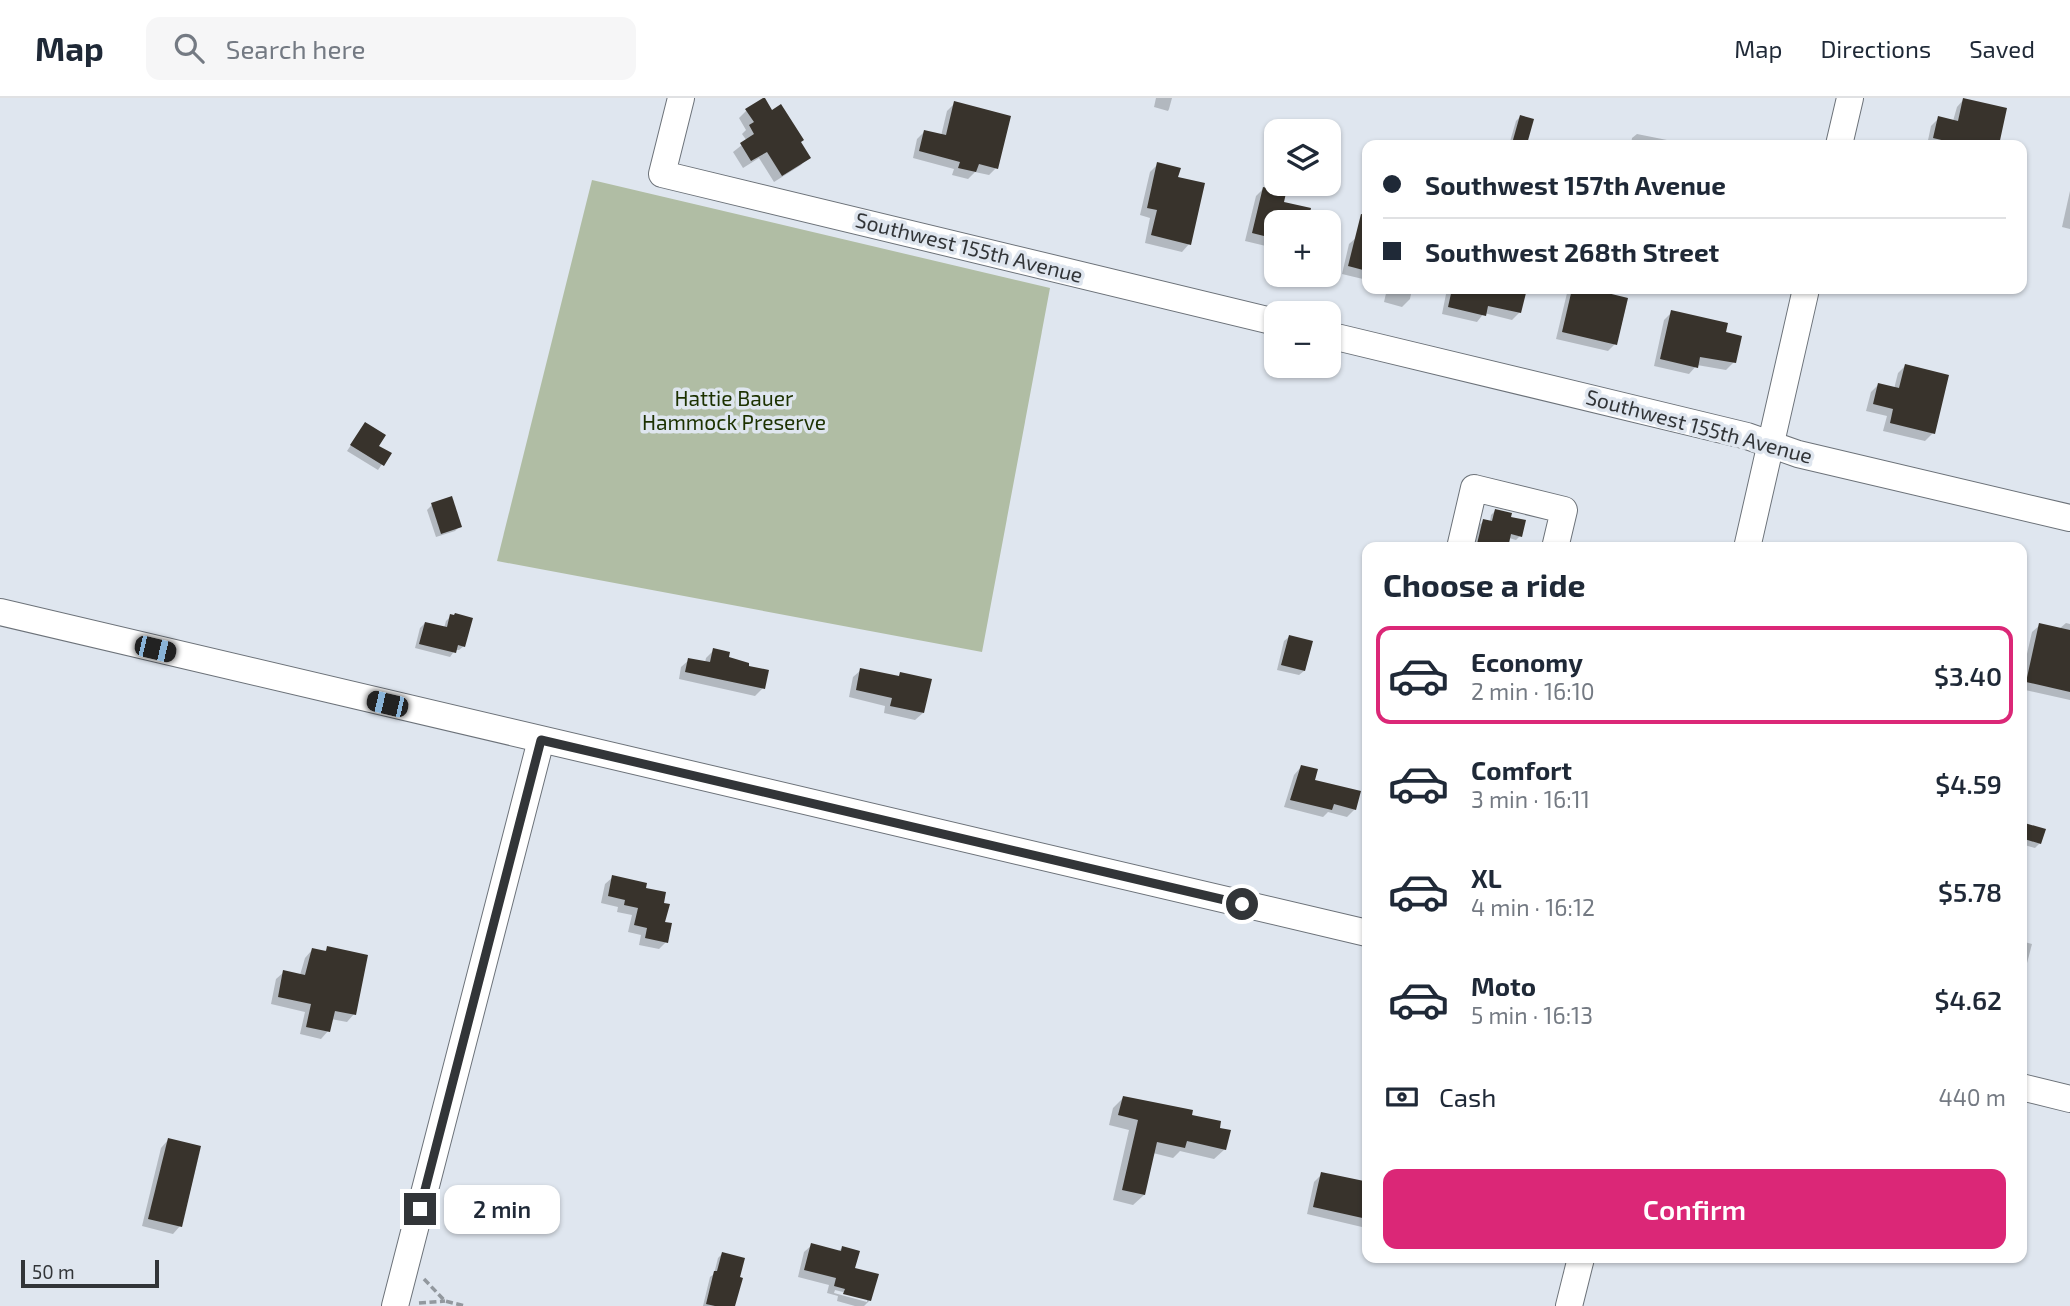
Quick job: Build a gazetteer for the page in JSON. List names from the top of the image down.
{
  "streets": {
    "street": ["Southwest 155th Avenue"]
  },
  "parks": ["Hattie Bauer Hammock Preserve"],
  "scale_bar": "50 m",
  "page": {
    "header": "Map",
    "search": "Search here",
    "nav": ["Map", "Directions", "Saved"],
    "map_buttons": ["+", "−"],
    "banner": ["Southwest 157th Avenue", "Southwest 268th Street"],
    "heading": "Choose a ride",
    "list": [
      {
        "name": "Economy",
        "note": "2 min · 16:10",
        "value": "$3.40"
      },
      {
        "name": "Comfort",
        "note": "3 min · 16:11",
        "value": "$4.59"
      },
      {
        "name": "XL",
        "note": "4 min · 16:12",
        "value": "$5.78"
      },
      {
        "name": "Moto",
        "note": "5 min · 16:13",
        "value": "$4.62"
      }
    ],
    "pay": ["Cash", "440 m"],
    "buttons": "Confirm",
    "bubble": "2 min",
    "scale": "50 m"
  }
}
